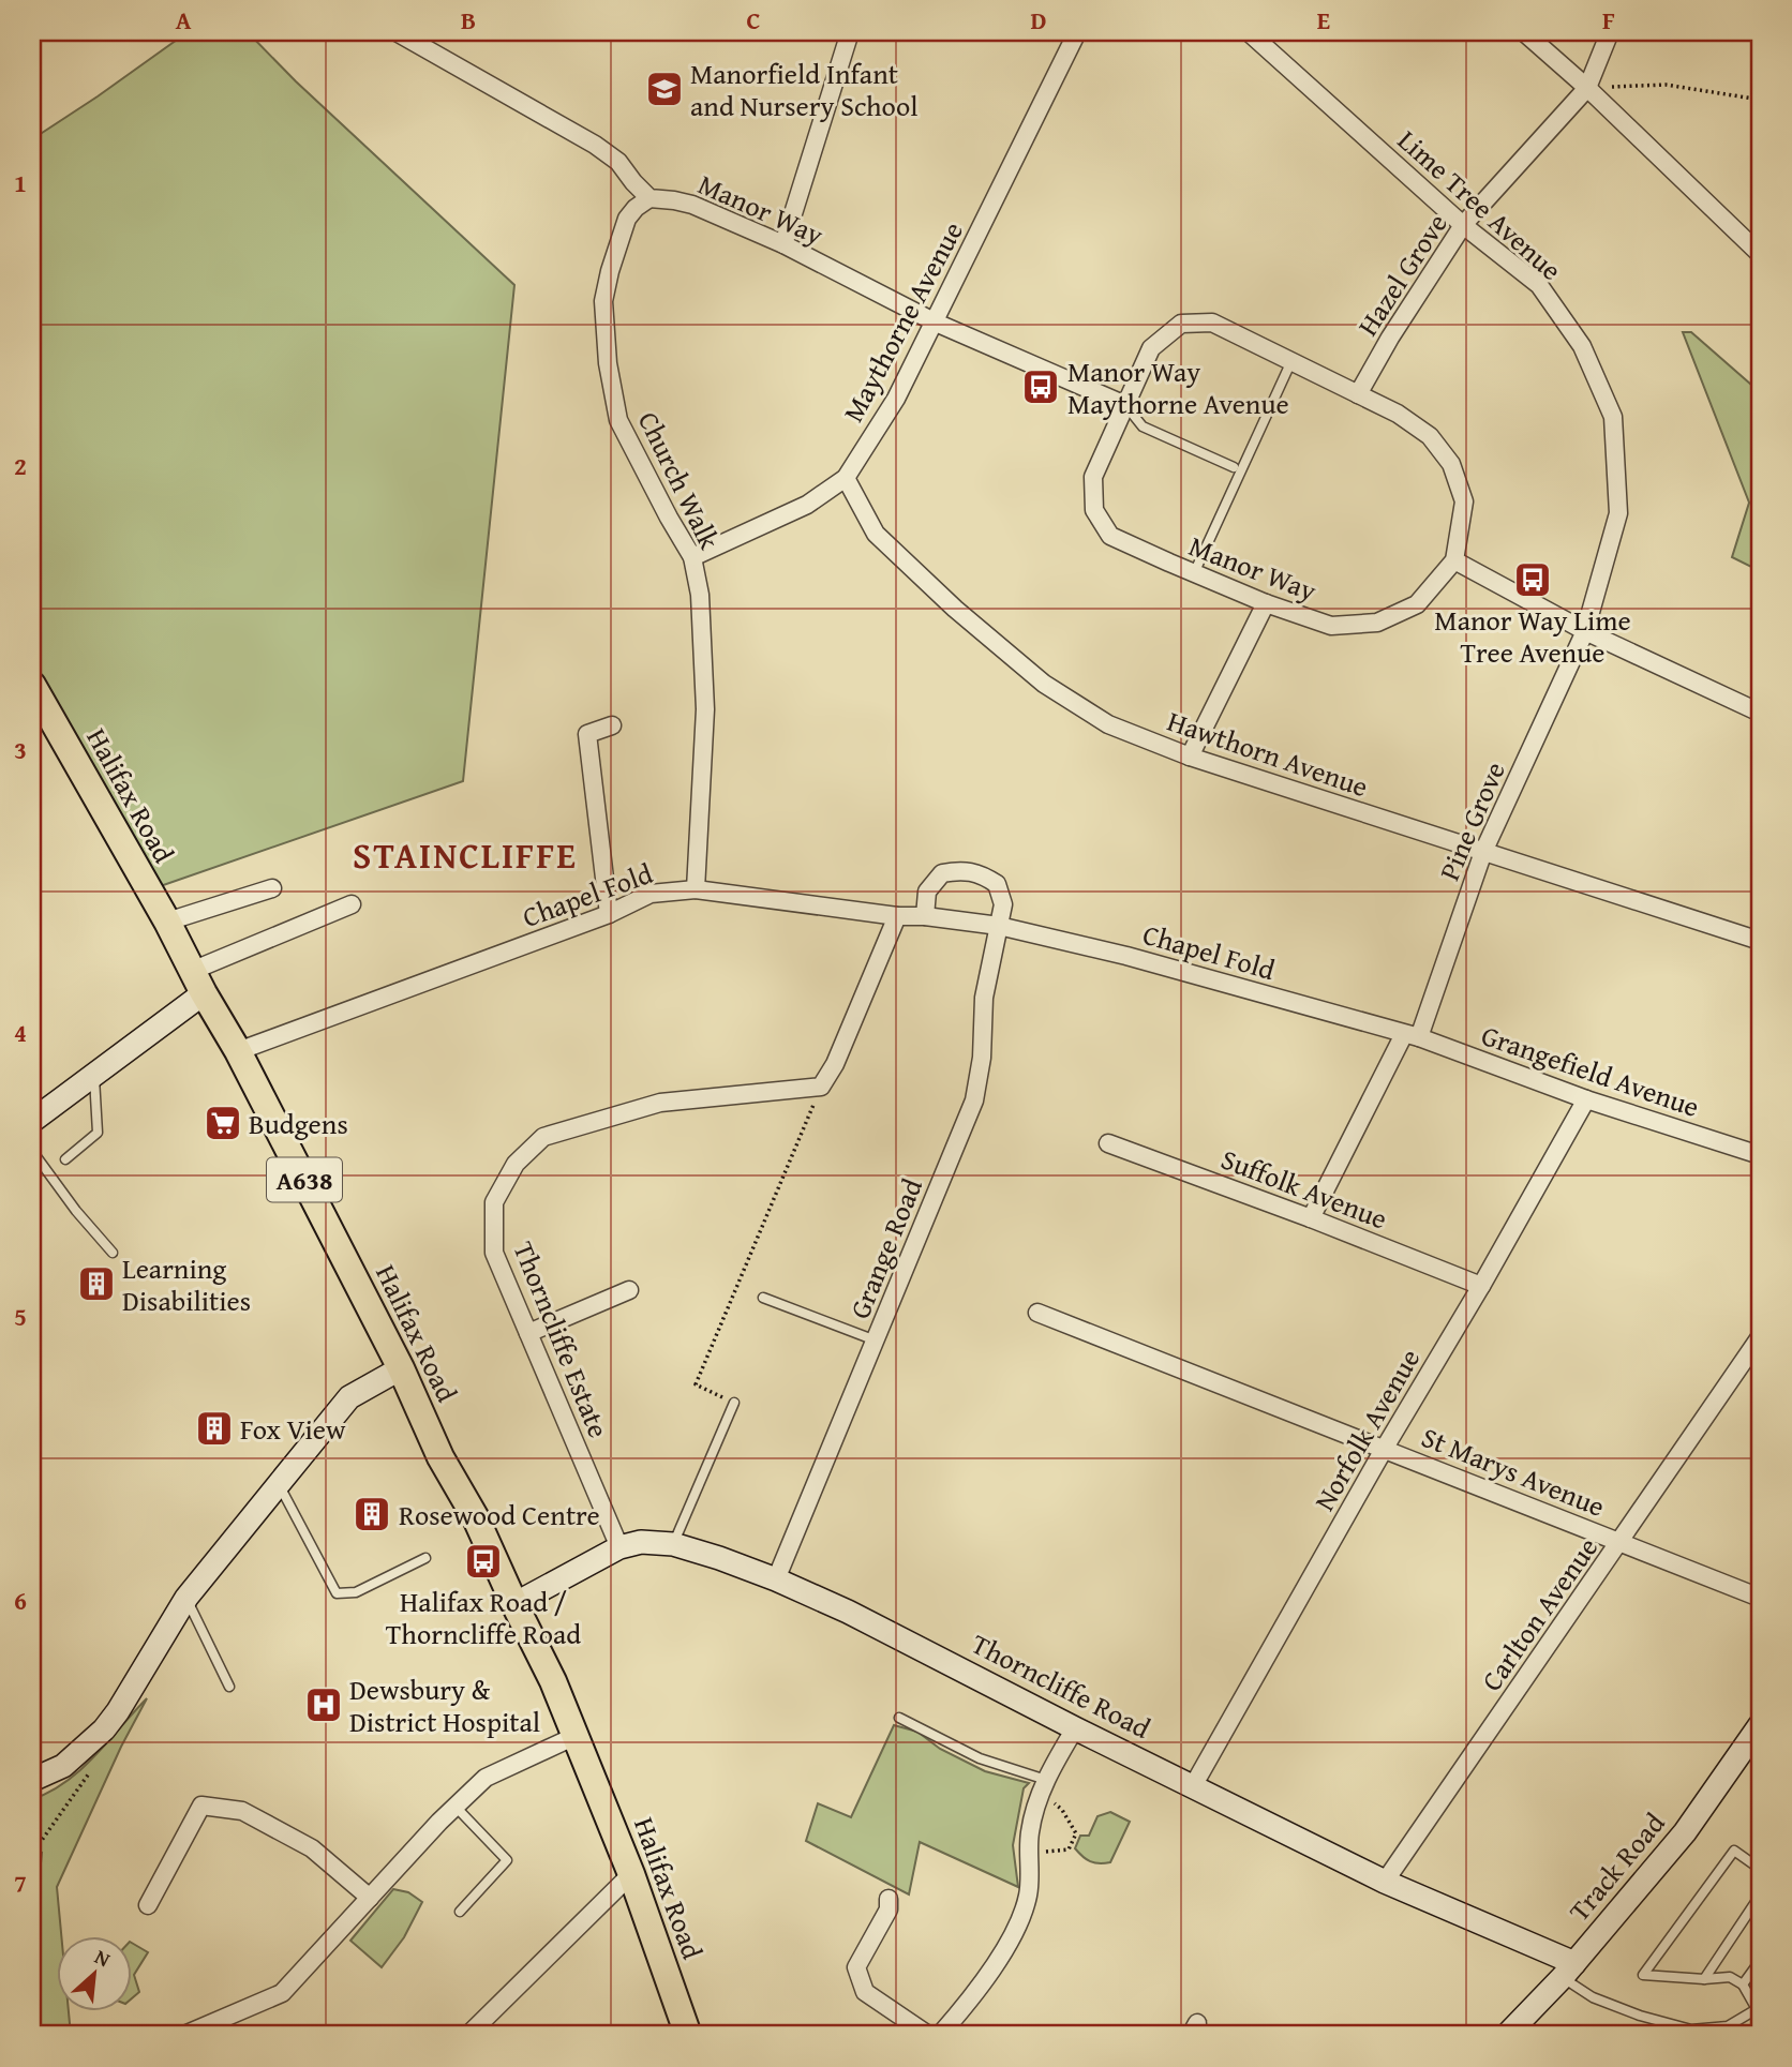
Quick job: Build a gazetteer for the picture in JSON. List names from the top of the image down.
{
  "streets": {
    "main road": ["Halifax Road", "A638"],
    "street": [
      "Lime Tree Avenue",
      "Manor Way",
      "Hazel Grove",
      "Maythorne Avenue",
      "Church Walk",
      "Hawthorn Avenue",
      "Pine Grove",
      "Chapel Fold",
      "Grangefield Avenue",
      "Suffolk Avenue",
      "Grange Road",
      "Thorncliffe Estate",
      "Norfolk Avenue",
      "St Marys Avenue",
      "Carlton Avenue",
      "Thorncliffe Road",
      "Track Road"
    ]
  },
  "crossings": [
    ["Lime Tree Avenue", "Hazel Grove"],
    ["Lime Tree Avenue", "Pine Grove"],
    ["Manor Way", "Hazel Grove"],
    ["Manor Way", "Maythorne Avenue"],
    ["Manor Way", "Church Walk"],
    ["Maythorne Avenue", "Church Walk"],
    ["Maythorne Avenue", "Hawthorn Avenue"],
    ["Church Walk", "Chapel Fold"],
    ["Hawthorn Avenue", "Pine Grove"],
    ["Halifax Road", "Chapel Fold"],
    ["Halifax Road", "Thorncliffe Road"],
    ["Pine Grove", "Chapel Fold"],
    ["Pine Grove", "Grangefield Avenue"],
    ["Pine Grove", "Suffolk Avenue"],
    ["Chapel Fold", "Grangefield Avenue"],
    ["Chapel Fold", "Grange Road"],
    ["Grangefield Avenue", "Norfolk Avenue"],
    ["Suffolk Avenue", "Norfolk Avenue"],
    ["Grange Road", "Thorncliffe Road"],
    ["Thorncliffe Estate", "Thorncliffe Road"],
    ["Norfolk Avenue", "St Marys Avenue"],
    ["Norfolk Avenue", "Thorncliffe Road"],
    ["St Marys Avenue", "Carlton Avenue"],
    ["Carlton Avenue", "Thorncliffe Road"],
    ["Thorncliffe Road", "Track Road"]
  ],
  "districts": ["STAINCLIFFE"],
  "places": {
    "school or university": ["Manorfield Infant and Nursery School"],
    "bus stop": ["Manor Way Maythorne Avenue", "Manor Way Lime Tree Avenue", "Halifax Road / Thorncliffe Road"],
    "supermarket": ["Budgens"],
    "building": ["Learning Disabilities", "Fox View", "Rosewood Centre"],
    "hospital": ["Dewsbury & District Hospital"]
  },
  "north": "top right",
  "grid": {
    "columns": [
      "A",
      "B",
      "C",
      "D",
      "E",
      "F"
    ],
    "rows": [
      "1",
      "2",
      "3",
      "4",
      "5",
      "6",
      "7"
    ]
  }
}
